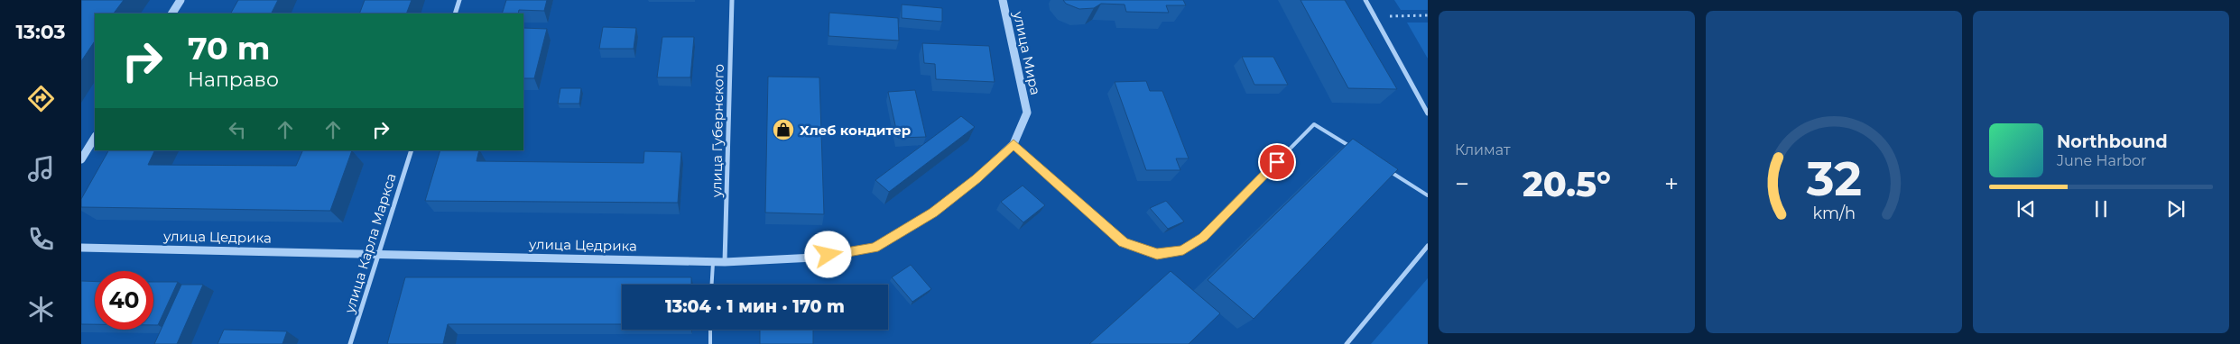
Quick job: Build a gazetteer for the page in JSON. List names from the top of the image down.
{
  "streets": {
    "street": [
      "улица Мира",
      "улица Губернского",
      "улица Цедрика",
      "улица Карла Маркса"
    ]
  },
  "crossings": [
    ["улица Мира", "улица Цедрика"],
    ["улица Губернского", "улица Цедрика"],
    ["улица Цедрика", "улица Карла Маркса"]
  ],
  "places": {
    "shop": ["Хлеб кондитер"]
  },
  "page": {
    "tabs": "13:03",
    "tile": "Климат",
    "turn": ["70 m", "Направо"],
    "song": ["Northbound", "June Harbor"],
    "heat": ["−", "20.5°", "+"],
    "limit": "40",
    "trip": "13:04 · 1 мин · 170 m",
    "gauge": ["32", "km/h"]
  }
}
